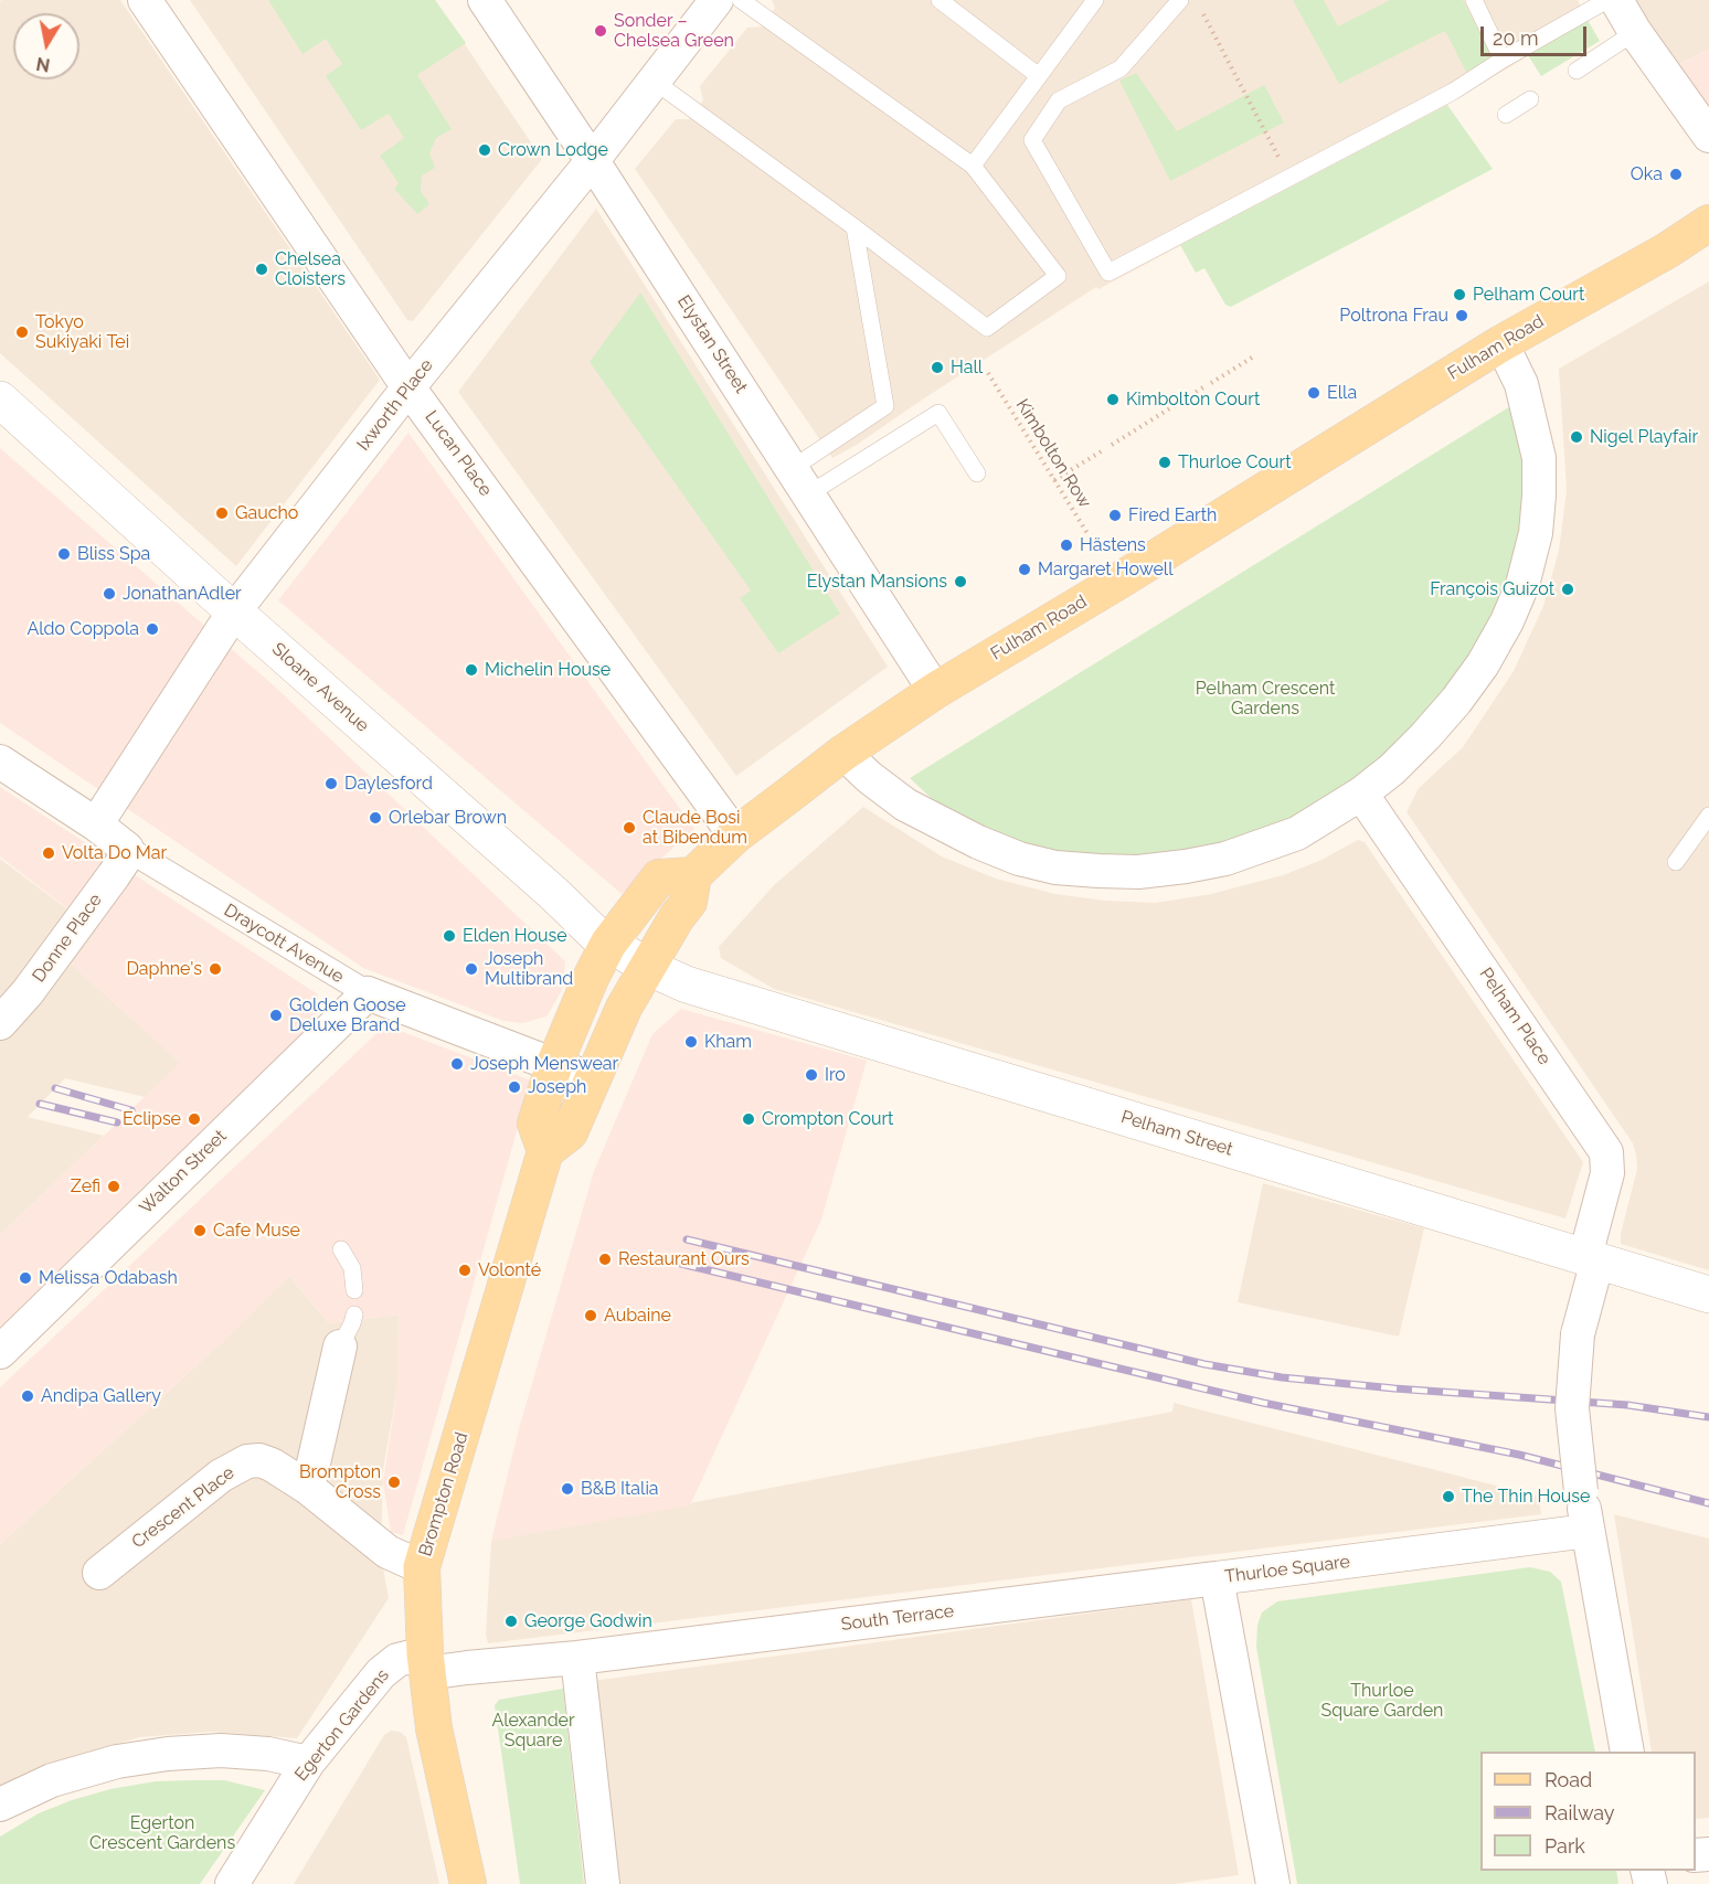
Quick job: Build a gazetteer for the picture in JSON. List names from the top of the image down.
{
  "streets": {
    "main road": ["Fulham Road", "Brompton Road"],
    "street": [
      "Elystan Street",
      "Ixworth Place",
      "Lucan Place",
      "Sloane Avenue",
      "Donne Place",
      "Draycott Avenue",
      "Pelham Place",
      "Pelham Street",
      "Walton Street",
      "Crescent Place",
      "Thurloe Square",
      "South Terrace",
      "Egerton Gardens"
    ],
    "path": ["Kimbolton Row"]
  },
  "crossings": [
    ["Elystan Street", "Fulham Road"],
    ["Elystan Street", "Ixworth Place"],
    ["Fulham Road", "Lucan Place"],
    ["Fulham Road", "Kimbolton Row"],
    ["Ixworth Place", "Lucan Place"],
    ["Ixworth Place", "Sloane Avenue"],
    ["Ixworth Place", "Draycott Avenue"],
    ["Sloane Avenue", "Pelham Street"],
    ["Donne Place", "Draycott Avenue"],
    ["Draycott Avenue", "Walton Street"],
    ["Pelham Place", "Pelham Street"],
    ["Brompton Road", "Crescent Place"],
    ["Brompton Road", "Egerton Gardens"],
    ["Thurloe Square", "South Terrace"]
  ],
  "parks": [
    "Pelham Crescent Gardens",
    "Thurloe Square Garden",
    "Alexander Square",
    "Egerton Crescent Gardens"
  ],
  "places": [
    "Sonder – Chelsea Green",
    "Crown Lodge",
    "Oka",
    "Chelsea Cloisters",
    "Pelham Court",
    "Poltrona Frau",
    "Tokyo Sukiyaki Tei",
    "Hall",
    "Ella",
    "Kimbolton Court",
    "Nigel Playfair",
    "Thurloe Court",
    "Gaucho",
    "Fired Earth",
    "Hästens",
    "Bliss Spa",
    "Margaret Howell",
    "Elystan Mansions",
    "François Guizot",
    "JonathanAdler",
    "Aldo Coppola",
    "Michelin House",
    "Daylesford",
    "Orlebar Brown",
    "Claude Bosi at Bibendum",
    "Volta Do Mar",
    "Elden House",
    "Daphne's",
    "Joseph Multibrand",
    "Golden Goose Deluxe Brand",
    "Kham",
    "Joseph Menswear",
    "Iro",
    "Joseph",
    "Eclipse",
    "Crompton Court",
    "Zefi",
    "Cafe Muse",
    "Restaurant Ours",
    "Volonté",
    "Melissa Odabash",
    "Aubaine",
    "Andipa Gallery",
    "Brompton Cross",
    "B&B Italia",
    "The Thin House",
    "George Godwin"
  ],
  "legend": ["Road", "Railway", "Park"],
  "scale_bar": "20 m",
  "north": "bottom"
}
